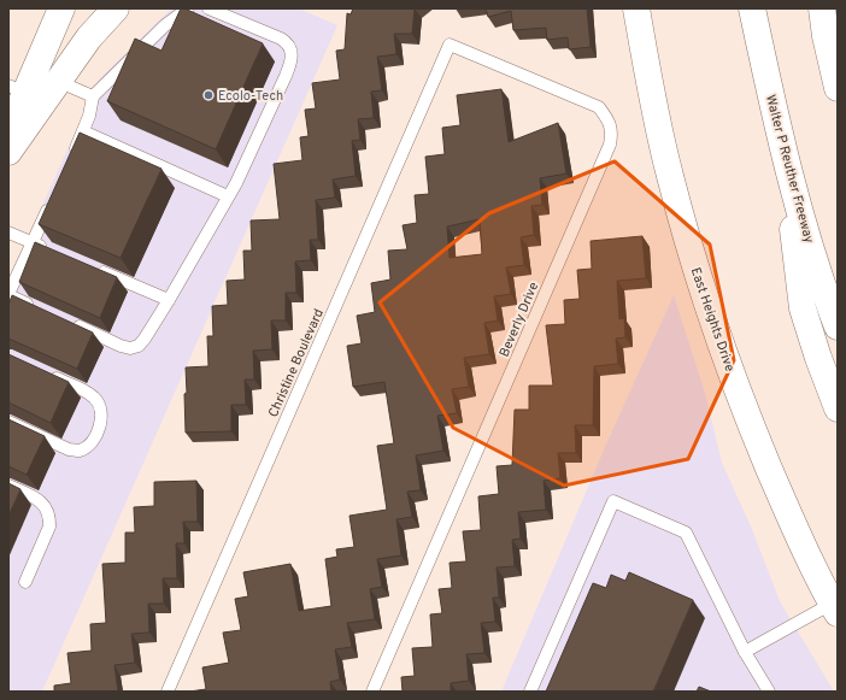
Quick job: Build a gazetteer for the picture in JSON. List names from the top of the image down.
{
  "streets": {
    "main road": ["Walter P Reuther Freeway", "East Heights Drive"],
    "lane": ["Beverly Drive", "Christine Boulevard"]
  },
  "crossings": [
    ["Beverly Drive", "Christine Boulevard"]
  ],
  "places": ["Ecolo-Tech"]
}
